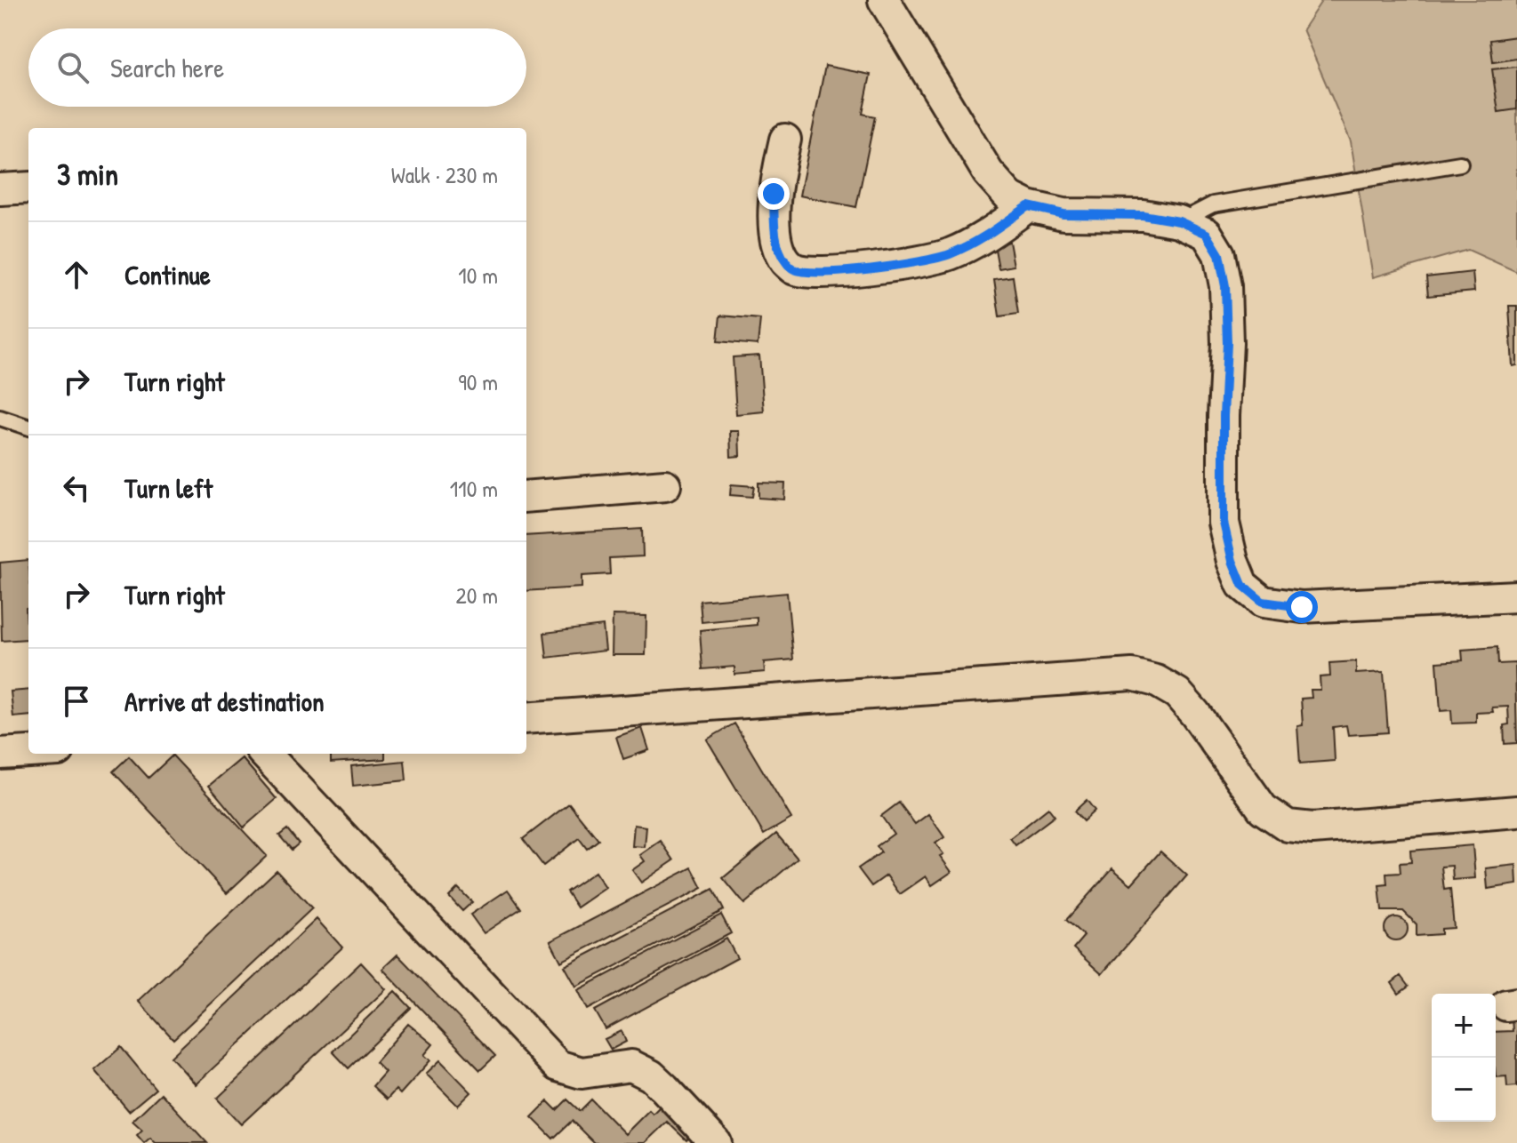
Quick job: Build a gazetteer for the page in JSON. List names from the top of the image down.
{
  "page": {
    "search": "Search here",
    "heading": ["3 min", "Walk · 230 m"],
    "list": [
      ["Continue", "10 m"],
      ["Turn right", "90 m"],
      ["Turn left", "110 m"],
      ["Turn right", "20 m"],
      "Arrive at destination"
    ],
    "map_buttons": ["+", "−"]
  }
}
